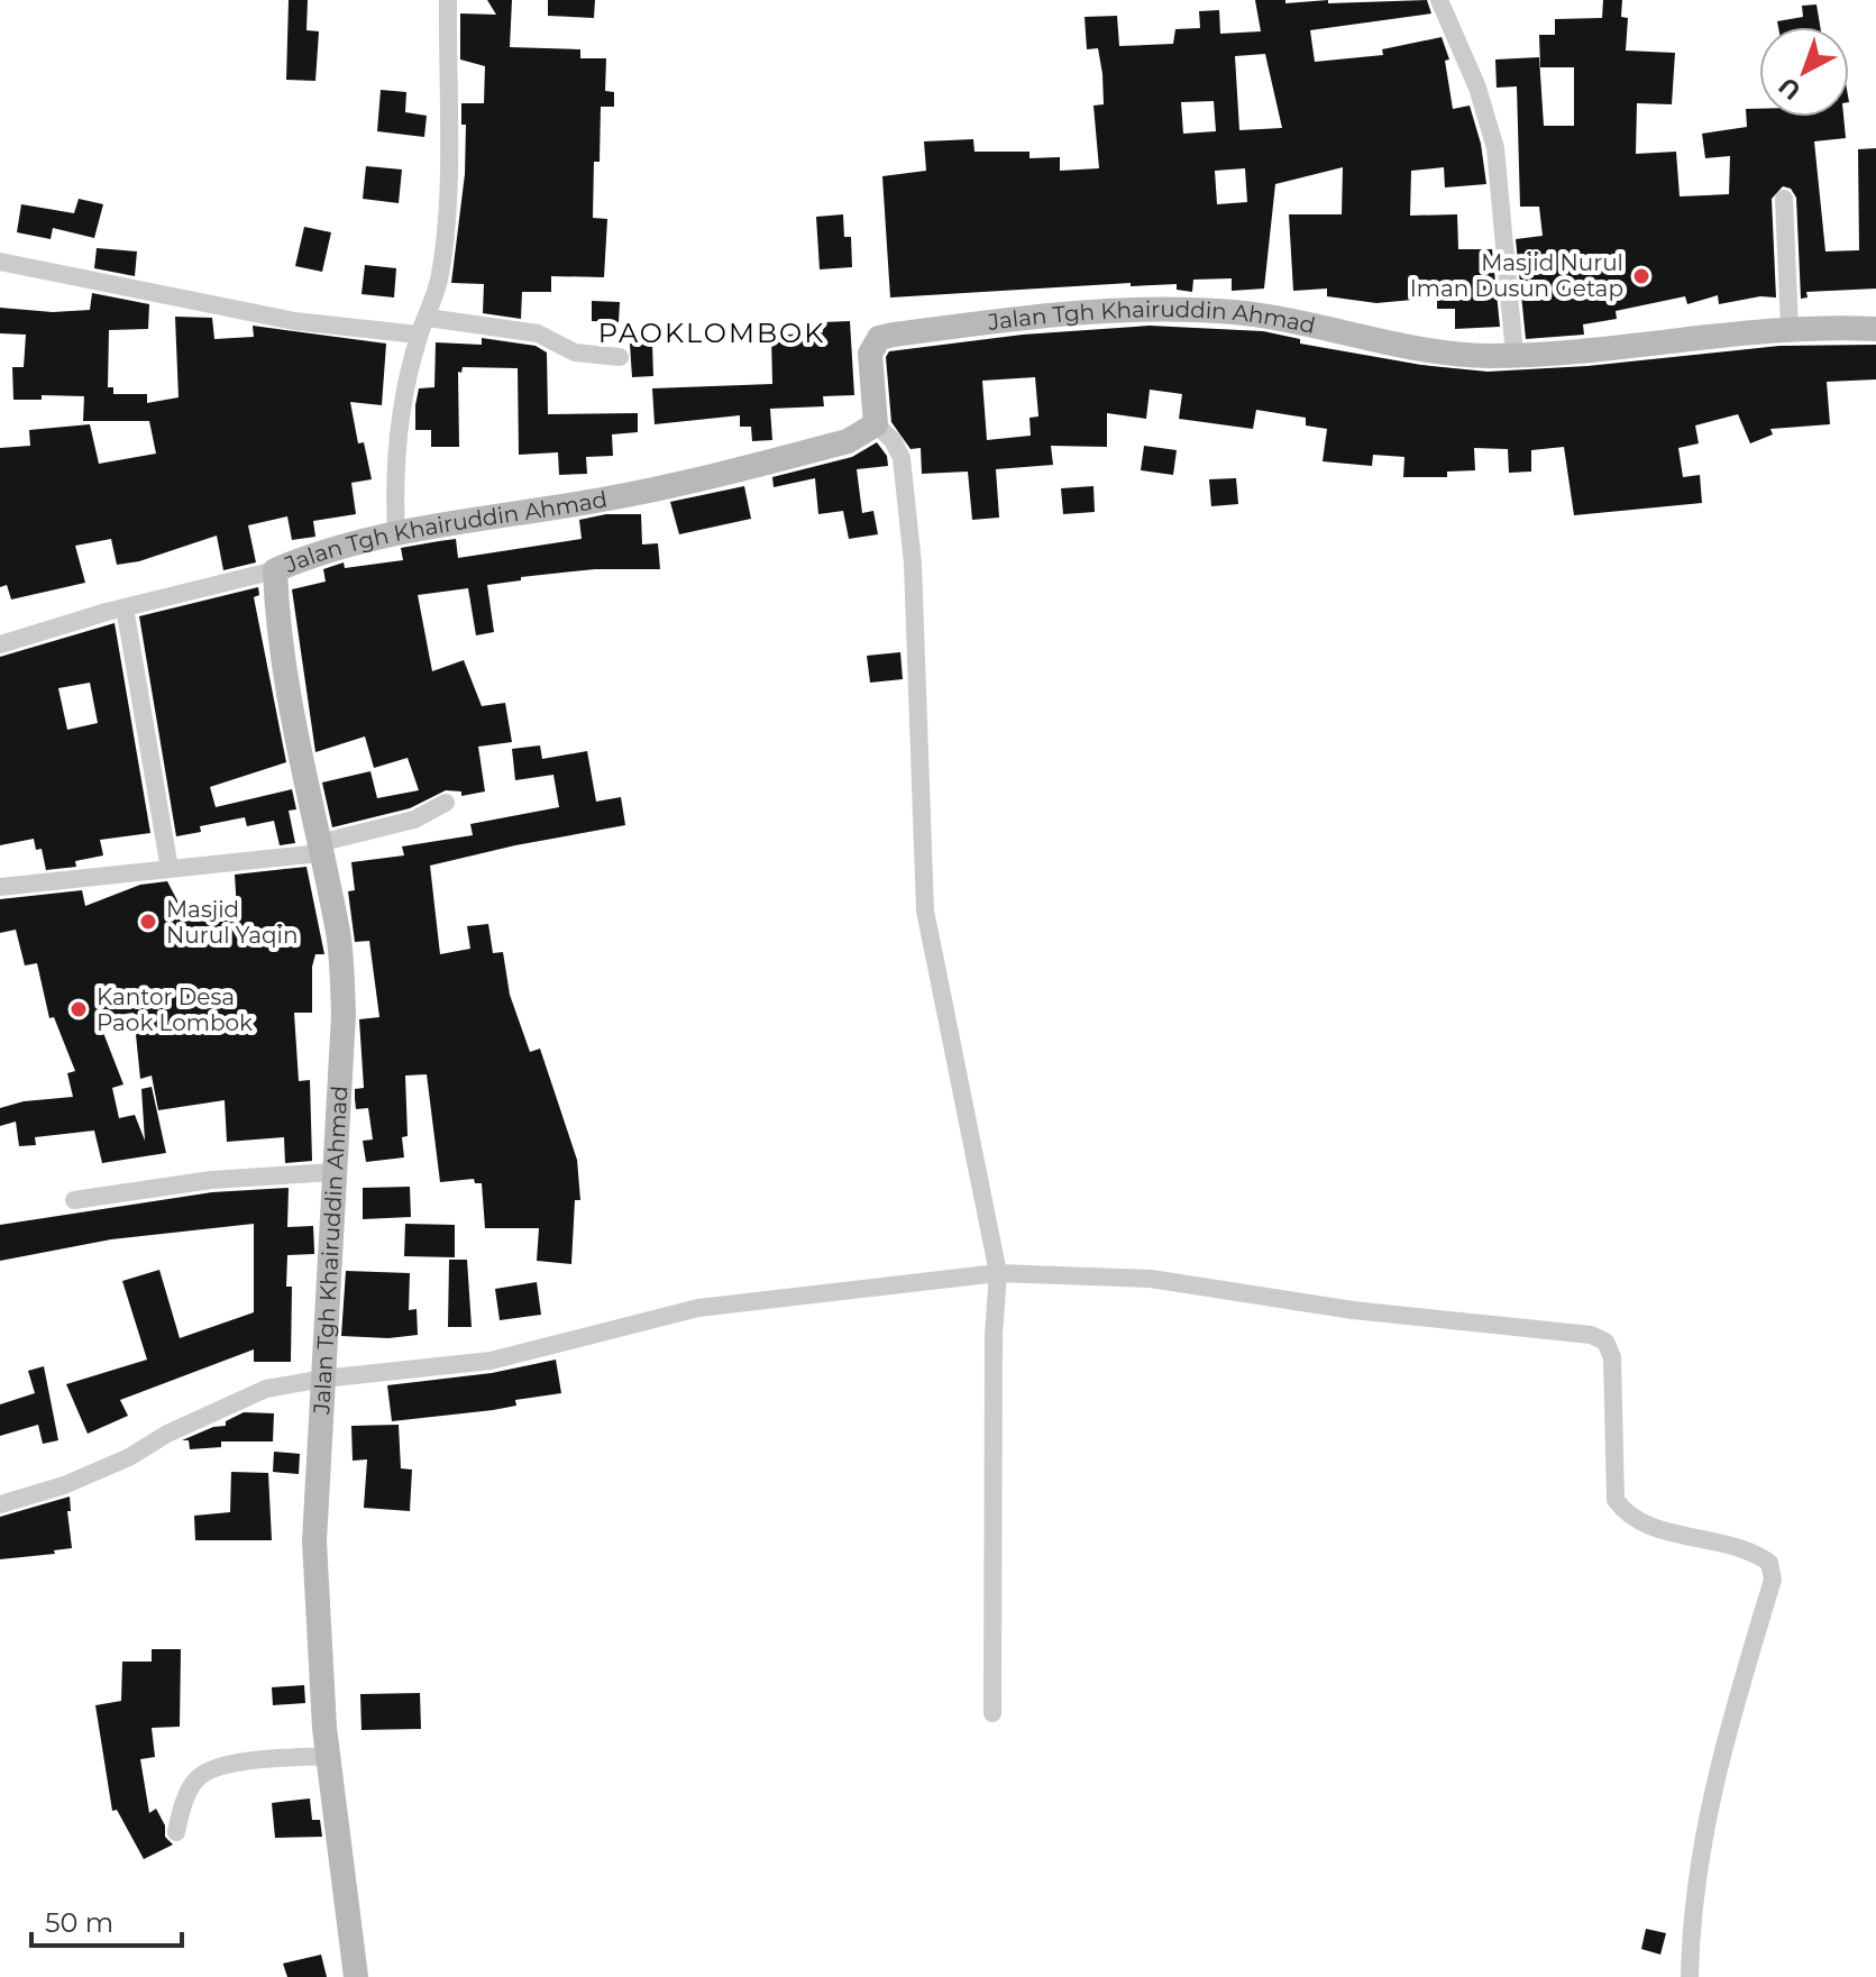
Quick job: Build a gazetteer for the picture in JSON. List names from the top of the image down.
{
  "streets": {
    "street": ["Jalan Tgh Khairuddin Ahmad"]
  },
  "districts": ["PAOKLOMBOK"],
  "places": ["Masjid Nurul Iman Dusun Getap", "Masjid Nurul Yaqin", "Kantor Desa Paok Lombok"],
  "scale_bar": "50 m",
  "north": "bottom left"
}
